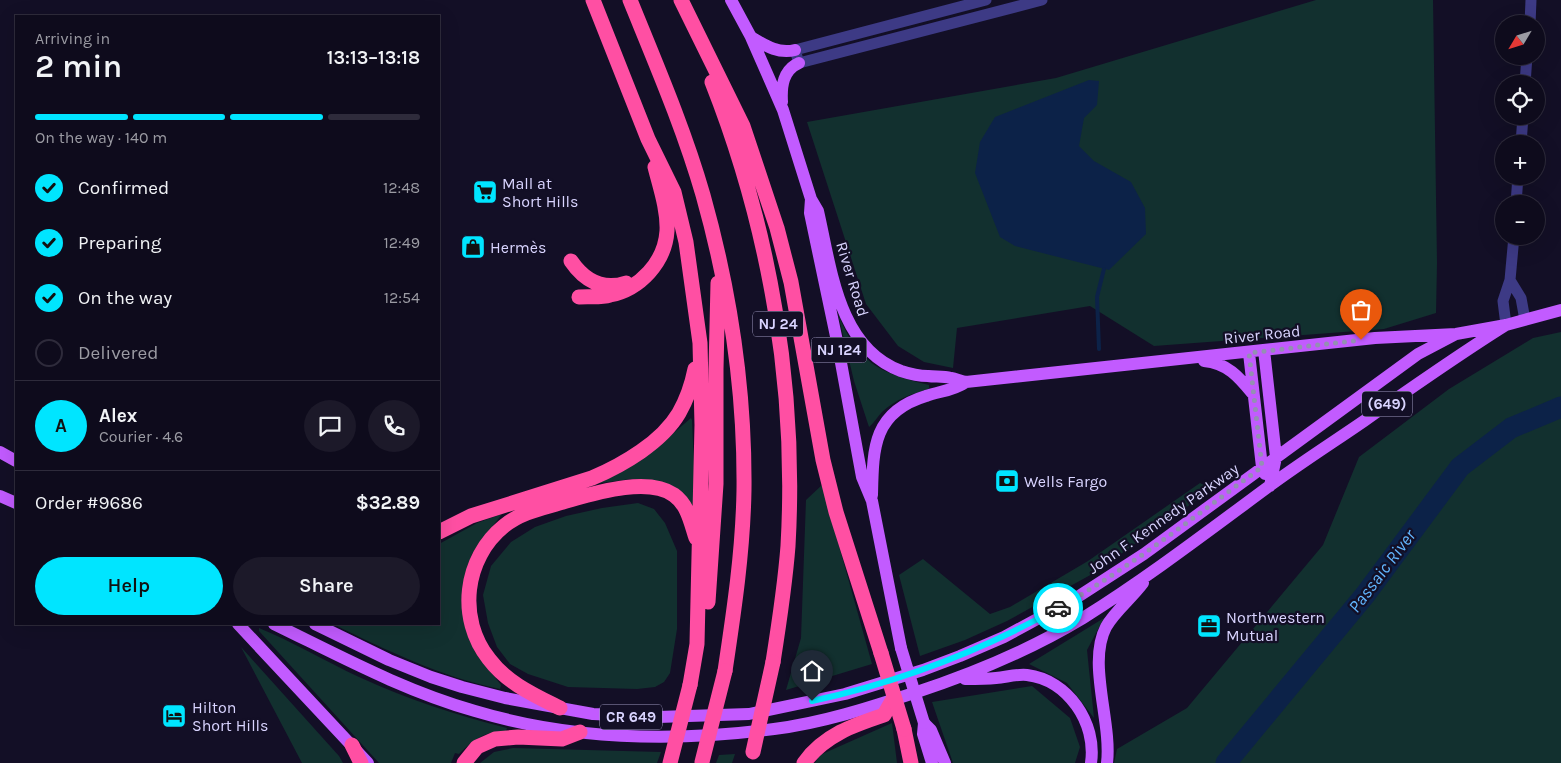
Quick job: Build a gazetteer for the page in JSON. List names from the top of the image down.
{
  "streets": {
    "highway": ["NJ 24"],
    "main road": [
      "River Road",
      "NJ 124",
      "(649)",
      "John F. Kennedy Parkway",
      "CR 649"
    ]
  },
  "crossings": [
    ["River Road", "NJ 124"],
    ["River Road", "(649)"],
    ["River Road", "John F. Kennedy Parkway"],
    ["(649)", "CR 649"]
  ],
  "water": ["Passaic River"],
  "places": {
    "supermarket": ["Mall at Short Hills"],
    "shop": ["Hermès"],
    "bank": ["Wells Fargo"],
    "office": ["Northwestern Mutual"],
    "hotel": ["Hilton Short Hills"]
  },
  "north": "bottom left",
  "page": {
    "map_buttons": ["+", "−"],
    "heading": ["2 min", "Arriving in", "13:13–13:18"],
    "panel": [
      "Alex",
      "Courier · 4.6",
      "Order #9686",
      "$32.89"
    ],
    "bar": "On the way · 140 m",
    "list": [
      ["Confirmed", "12:48"],
      ["Preparing", "12:49"],
      ["On the way", "12:54"],
      "Delivered"
    ],
    "round": "A",
    "buttons": ["Help", "Share"]
  }
}
